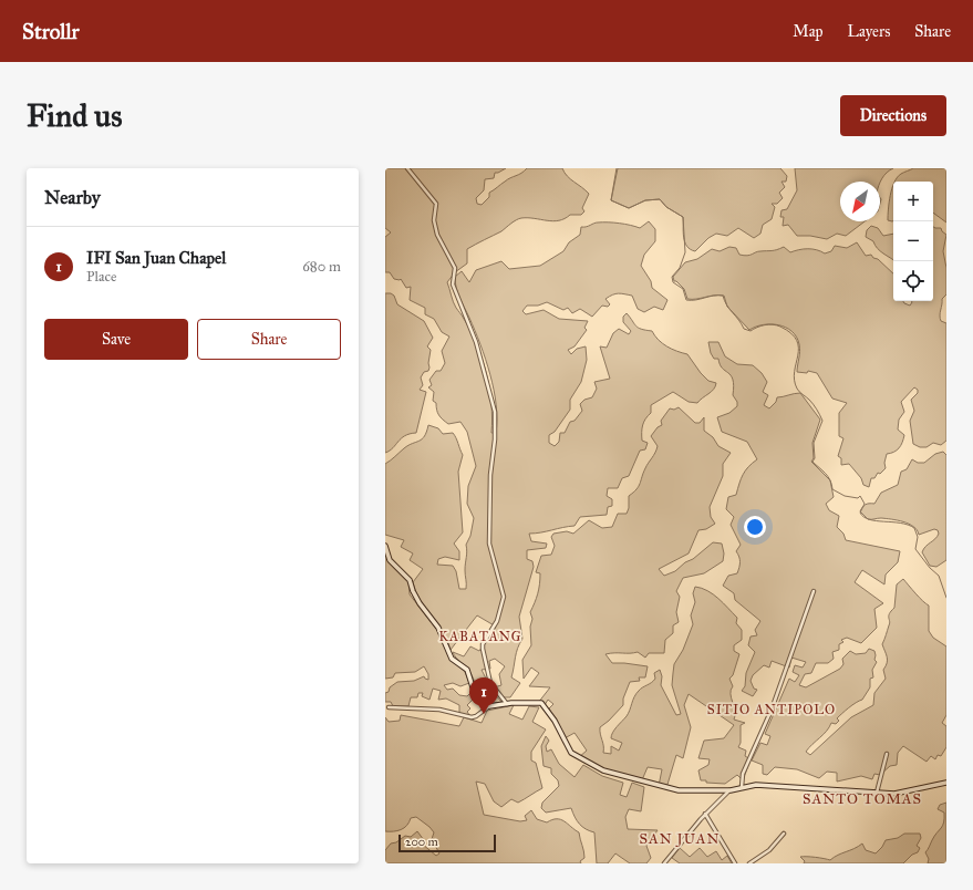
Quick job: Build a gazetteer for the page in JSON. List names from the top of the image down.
{
  "districts": [
    "KABATANG",
    "SITIO ANTIPOLO",
    "SANTO TOMAS",
    "SAN JUAN"
  ],
  "scale_bar": "200 m",
  "north": "bottom left",
  "page": {
    "header": "Strollr",
    "nav": ["Map", "Layers", "Share"],
    "buttons": [
      "Directions",
      ["Save", "Share"]
    ],
    "title": "Find us",
    "heading": "Nearby",
    "map_buttons": ["+", "−"],
    "list": [
      {
        "mark": "1",
        "name": "IFI San Juan Chapel",
        "note": "Place",
        "value": "680 m"
      }
    ],
    "pins": "1",
    "scale": "200 m"
  }
}
